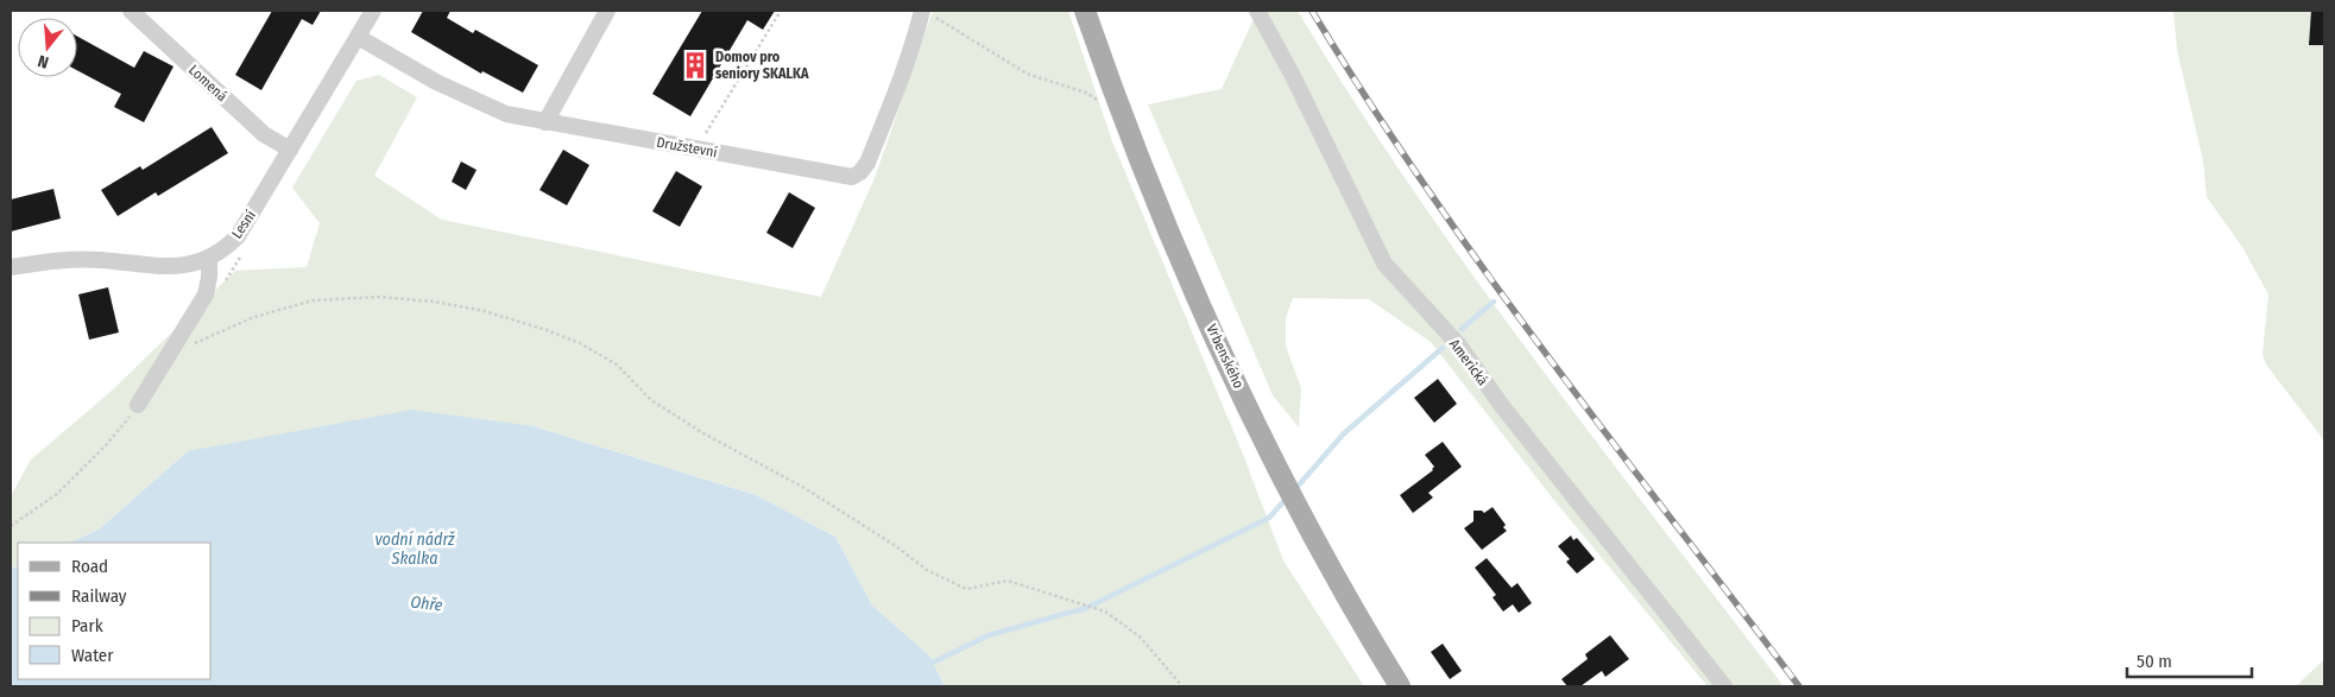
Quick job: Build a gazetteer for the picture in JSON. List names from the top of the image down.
{
  "streets": {
    "main road": ["Vrbenského"],
    "street": [
      "Lomená",
      "Družstevní",
      "Lesní",
      "Americká"
    ]
  },
  "crossings": [
    ["Lomená", "Lesní"],
    ["Družstevní", "Lesní"]
  ],
  "water": ["vodní nádrž Skalka", "Ohře"],
  "places": {
    "building": ["Domov pro seniory SKALKA"]
  },
  "legend": [
    "Road",
    "Railway",
    "Park",
    "Water"
  ],
  "scale_bar": "50 m",
  "north": "bottom"
}
